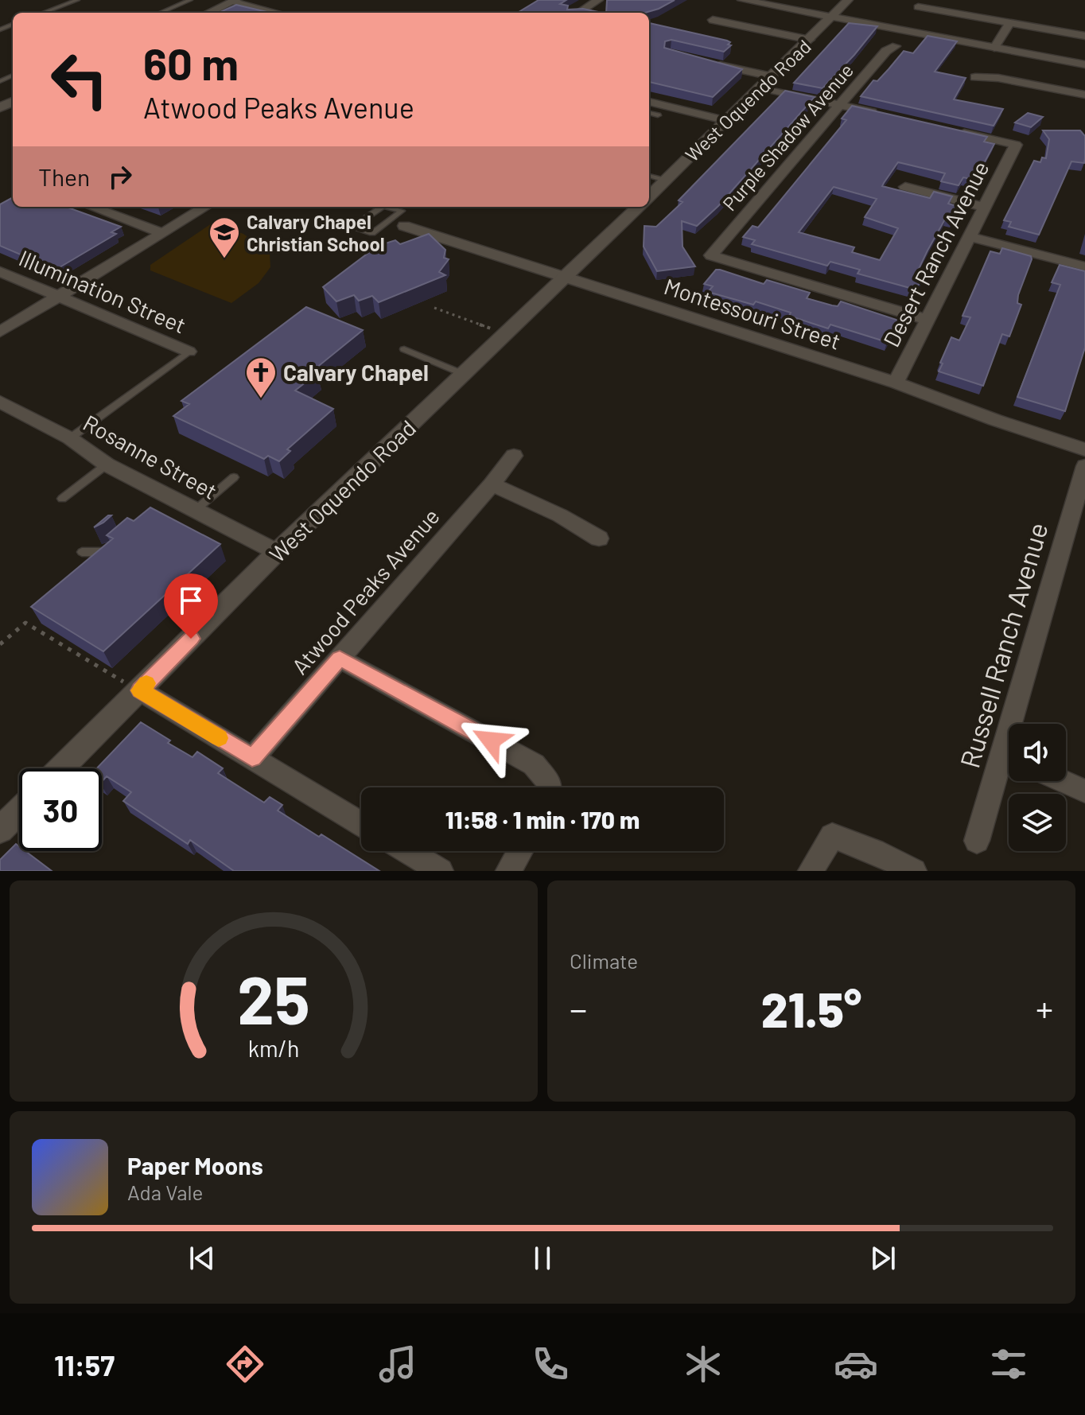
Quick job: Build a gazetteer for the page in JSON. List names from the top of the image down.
{
  "streets": {
    "street": [
      "West Oquendo Road",
      "Purple Shadow Avenue",
      "Desert Ranch Avenue",
      "Illumination Street",
      "Montessouri Street",
      "Rosanne Street",
      "Atwood Peaks Avenue",
      "Russell Ranch Avenue"
    ]
  },
  "crossings": [
    ["West Oquendo Road", "Montessouri Street"],
    ["West Oquendo Road", "Rosanne Street"],
    ["Purple Shadow Avenue", "Desert Ranch Avenue"],
    ["Desert Ranch Avenue", "Montessouri Street"]
  ],
  "places": {
    "school or university": ["Calvary Chapel Christian School"],
    "church": ["Calvary Chapel"]
  },
  "page": {
    "turn": ["60 m", "Atwood Peaks Avenue"],
    "then": "Then",
    "limit": "30",
    "trip": "11:58 · 1 min · 170 m",
    "tile": "Climate",
    "heat": ["−", "21.5°", "+"],
    "song": ["Paper Moons", "Ada Vale"],
    "tabs": "11:57",
    "gauge": ["25", "km/h"]
  }
}
